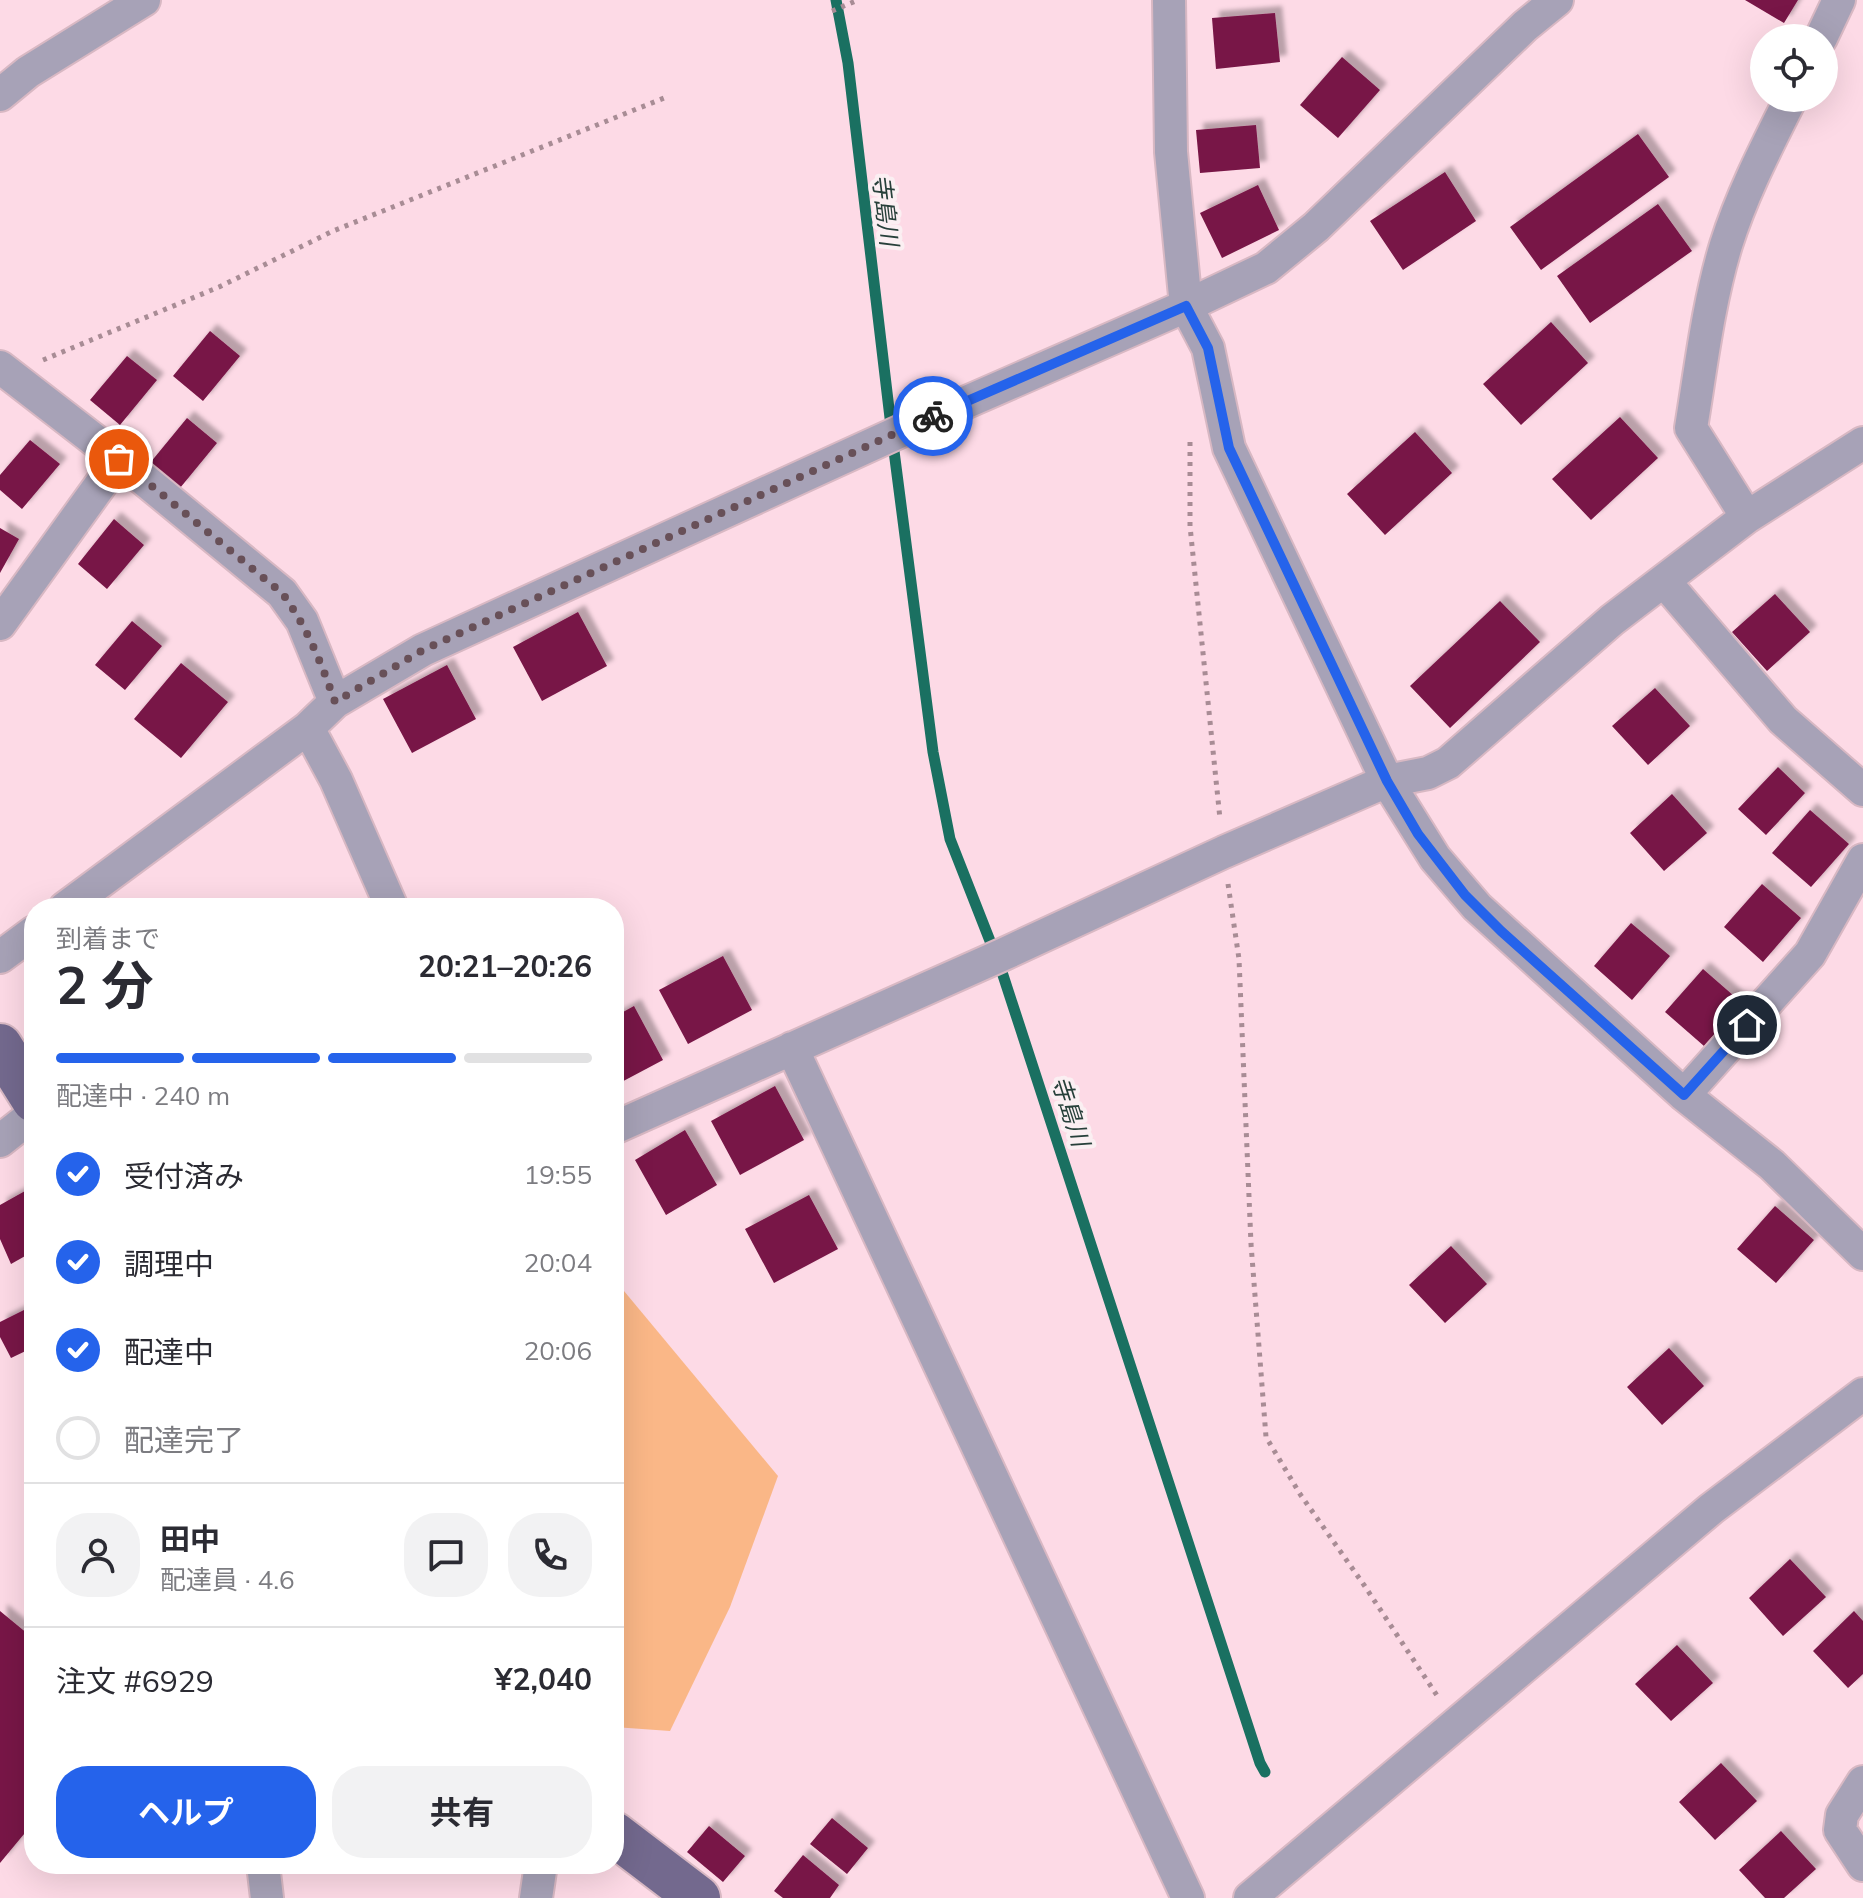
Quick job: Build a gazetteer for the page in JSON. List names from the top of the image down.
{
  "water": ["寺島川"],
  "page": {
    "heading": ["2 分", "到着まで", "20:21–20:26"],
    "panel": [
      "田中",
      "配達員 · 4.6",
      "注文 #6929",
      "¥2,040"
    ],
    "bar": "配達中 · 240 m",
    "list": [
      ["受付済み", "19:55"],
      ["調理中", "20:04"],
      ["配達中", "20:06"],
      "配達完了"
    ],
    "buttons": ["ヘルプ", "共有"]
  }
}
